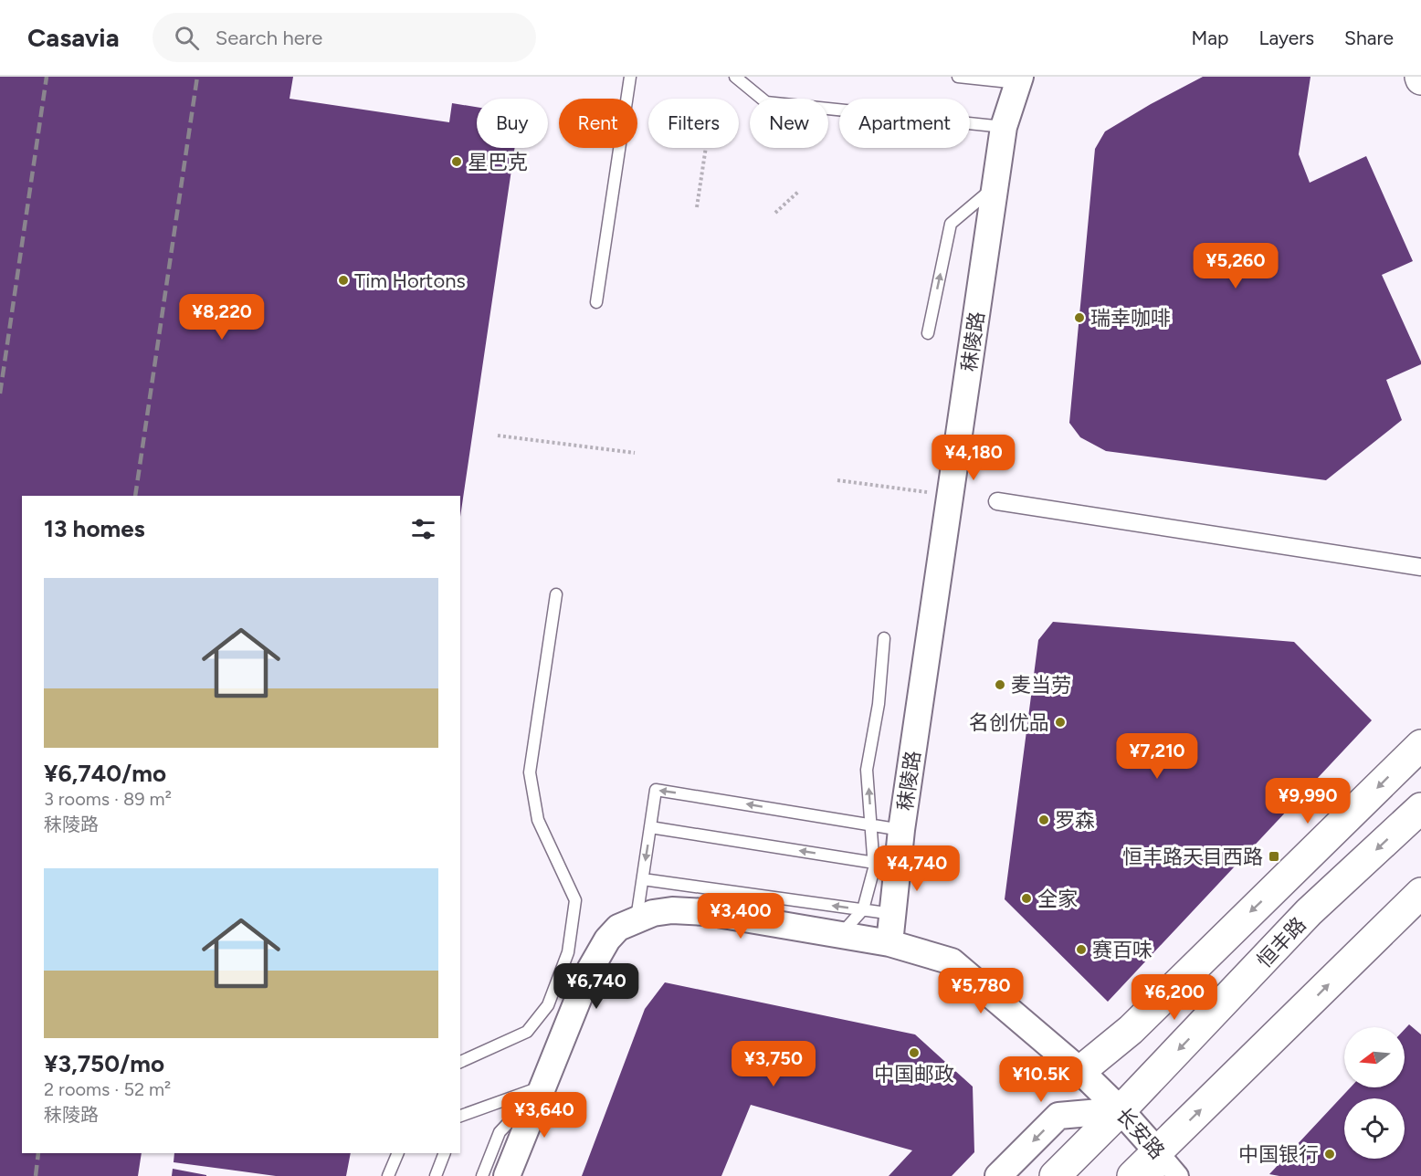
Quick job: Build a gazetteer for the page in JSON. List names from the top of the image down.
{
  "streets": {
    "main road": ["恒丰路"],
    "street": ["秣陵路", "长安路"]
  },
  "crossings": [
    ["秣陵路", "长安路"],
    ["恒丰路", "长安路"]
  ],
  "places": {
    "other": [
      "星巴克",
      "Tim Hortons",
      "瑞幸咖啡",
      "麦当劳",
      "名创优品",
      "罗森",
      "全家",
      "赛百味",
      "中国邮政",
      "中国银行"
    ],
    "transit": ["恒丰路天目西路"]
  },
  "north": "left",
  "page": {
    "header": "Casavia",
    "search": "Search here",
    "nav": ["Map", "Layers", "Share"],
    "chip": [
      "Buy",
      "Rent",
      "Filters",
      "New",
      "Apartment"
    ],
    "price": [
      "¥5,260",
      "¥8,220",
      "¥4,180",
      "¥7,210",
      "¥9,990",
      "¥4,740",
      "¥3,400",
      "¥6,740",
      "¥5,780",
      "¥6,200",
      "¥3,750",
      "¥10.5K",
      "¥3,640"
    ],
    "heading": "13 homes",
    "list": [
      {
        "name": "¥6,740/mo",
        "note": "3 rooms · 89 m² · 秣陵路"
      },
      {
        "name": "¥3,750/mo",
        "note": "2 rooms · 52 m² · 秣陵路"
      }
    ]
  }
}
